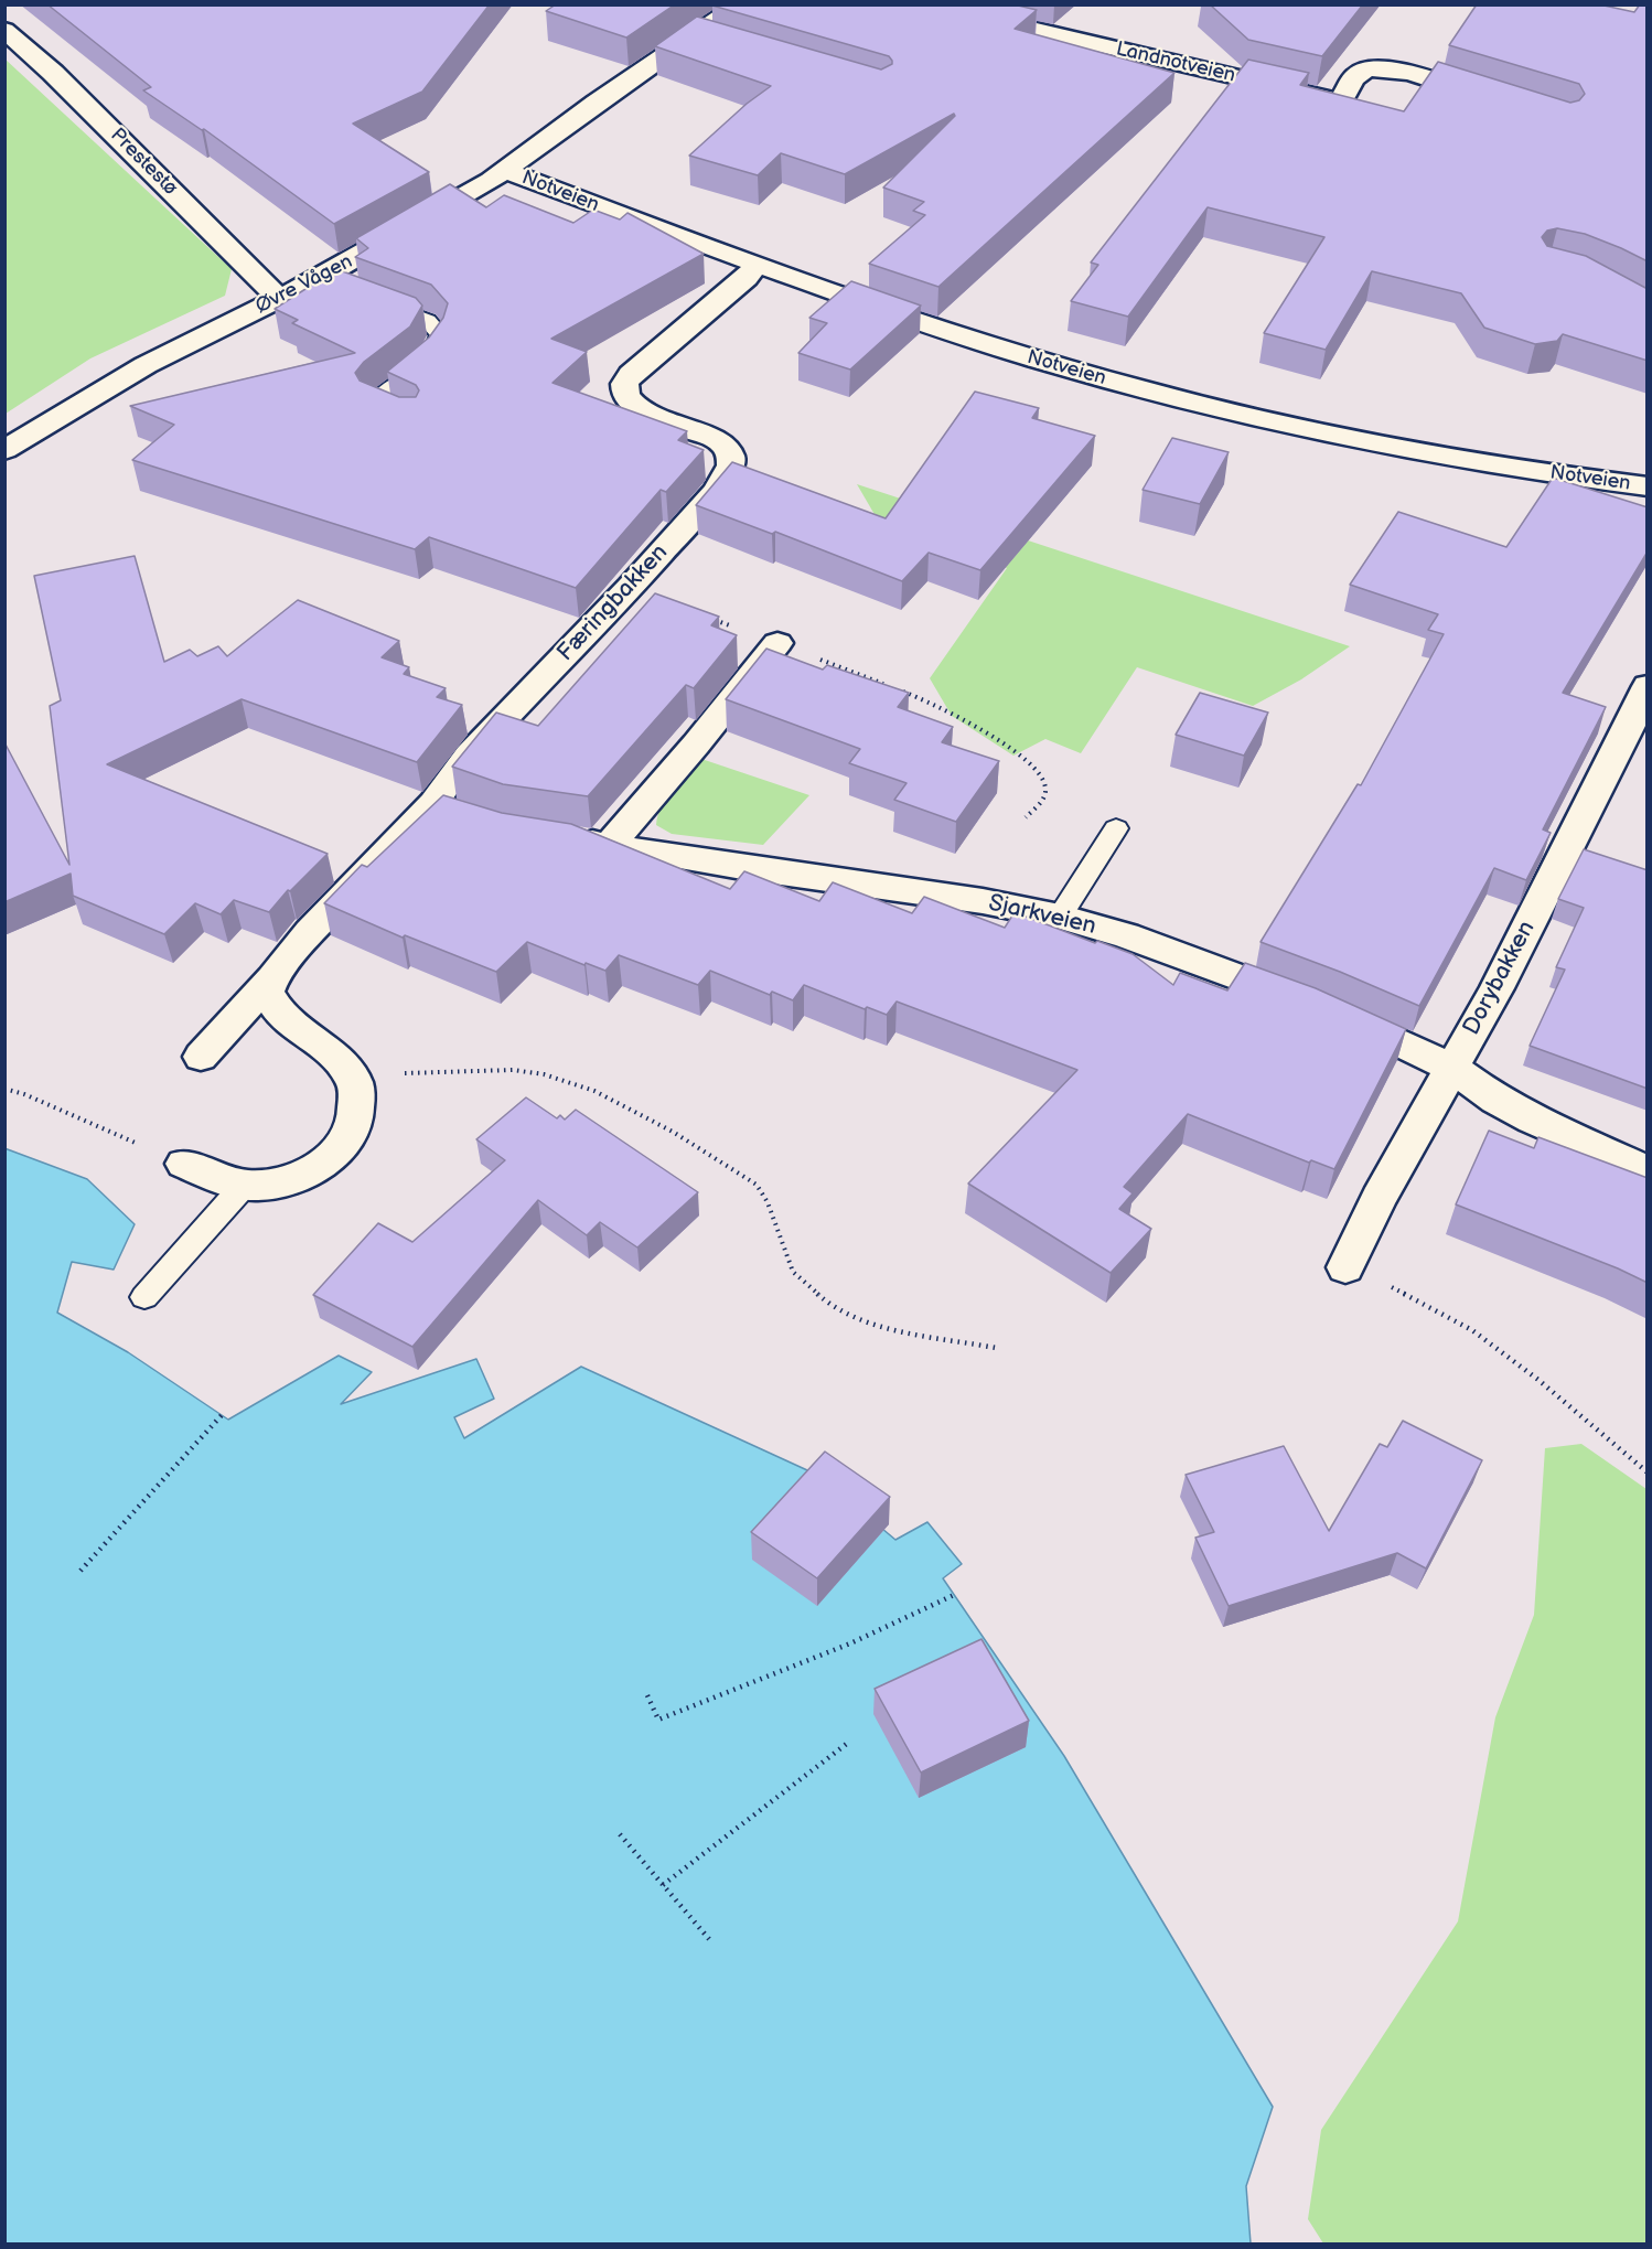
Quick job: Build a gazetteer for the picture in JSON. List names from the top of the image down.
{
  "streets": {
    "street": [
      "Landnotveien",
      "Prestestø",
      "Notveien",
      "Øvre Vågen",
      "Færingbakken",
      "Sjarkveien",
      "Dorybakken"
    ]
  },
  "crossings": [
    ["Prestestø", "Øvre Vågen"],
    ["Notveien", "Øvre Vågen"],
    ["Notveien", "Færingbakken"],
    ["Sjarkveien", "Dorybakken"]
  ]
}
